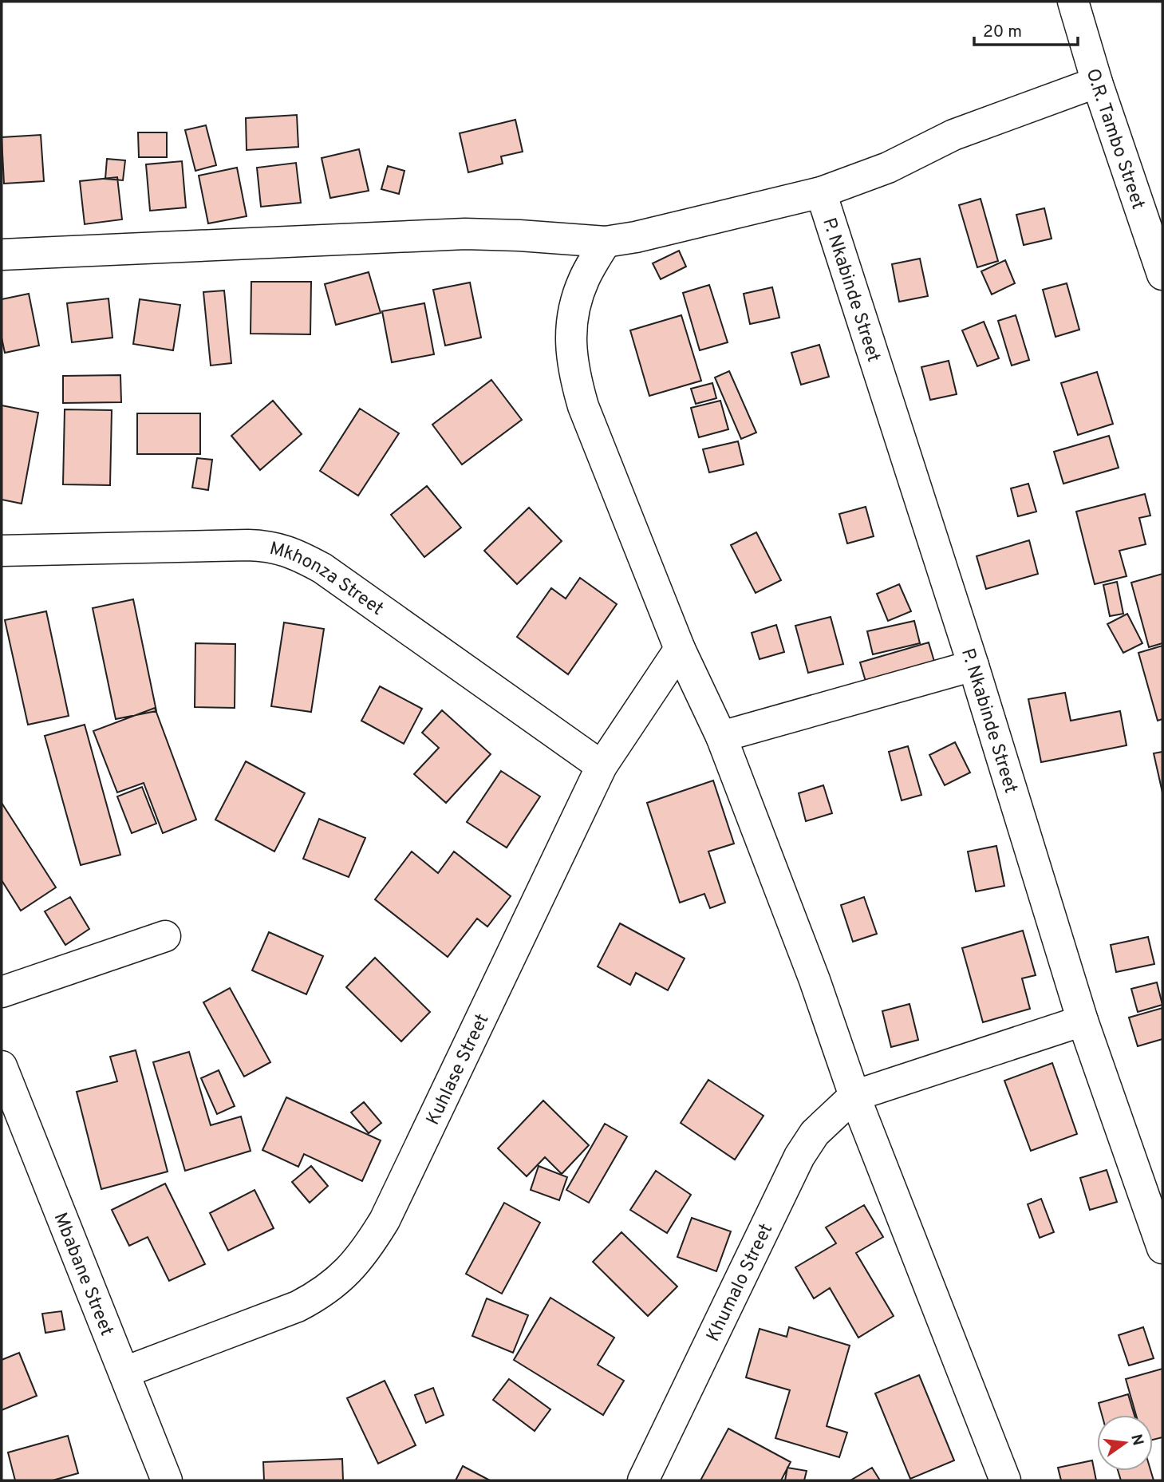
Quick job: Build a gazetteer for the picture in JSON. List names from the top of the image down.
{
  "streets": {
    "street": [
      "O.R. Tambo Street",
      "P. Nkabinde Street",
      "Mkhonza Street",
      "Kuhlase Street",
      "Mbabane Street",
      "Khumalo Street"
    ]
  },
  "crossings": [
    ["Mkhonza Street", "Kuhlase Street"],
    ["Kuhlase Street", "Mbabane Street"]
  ],
  "scale_bar": "20 m",
  "north": "right"
}
